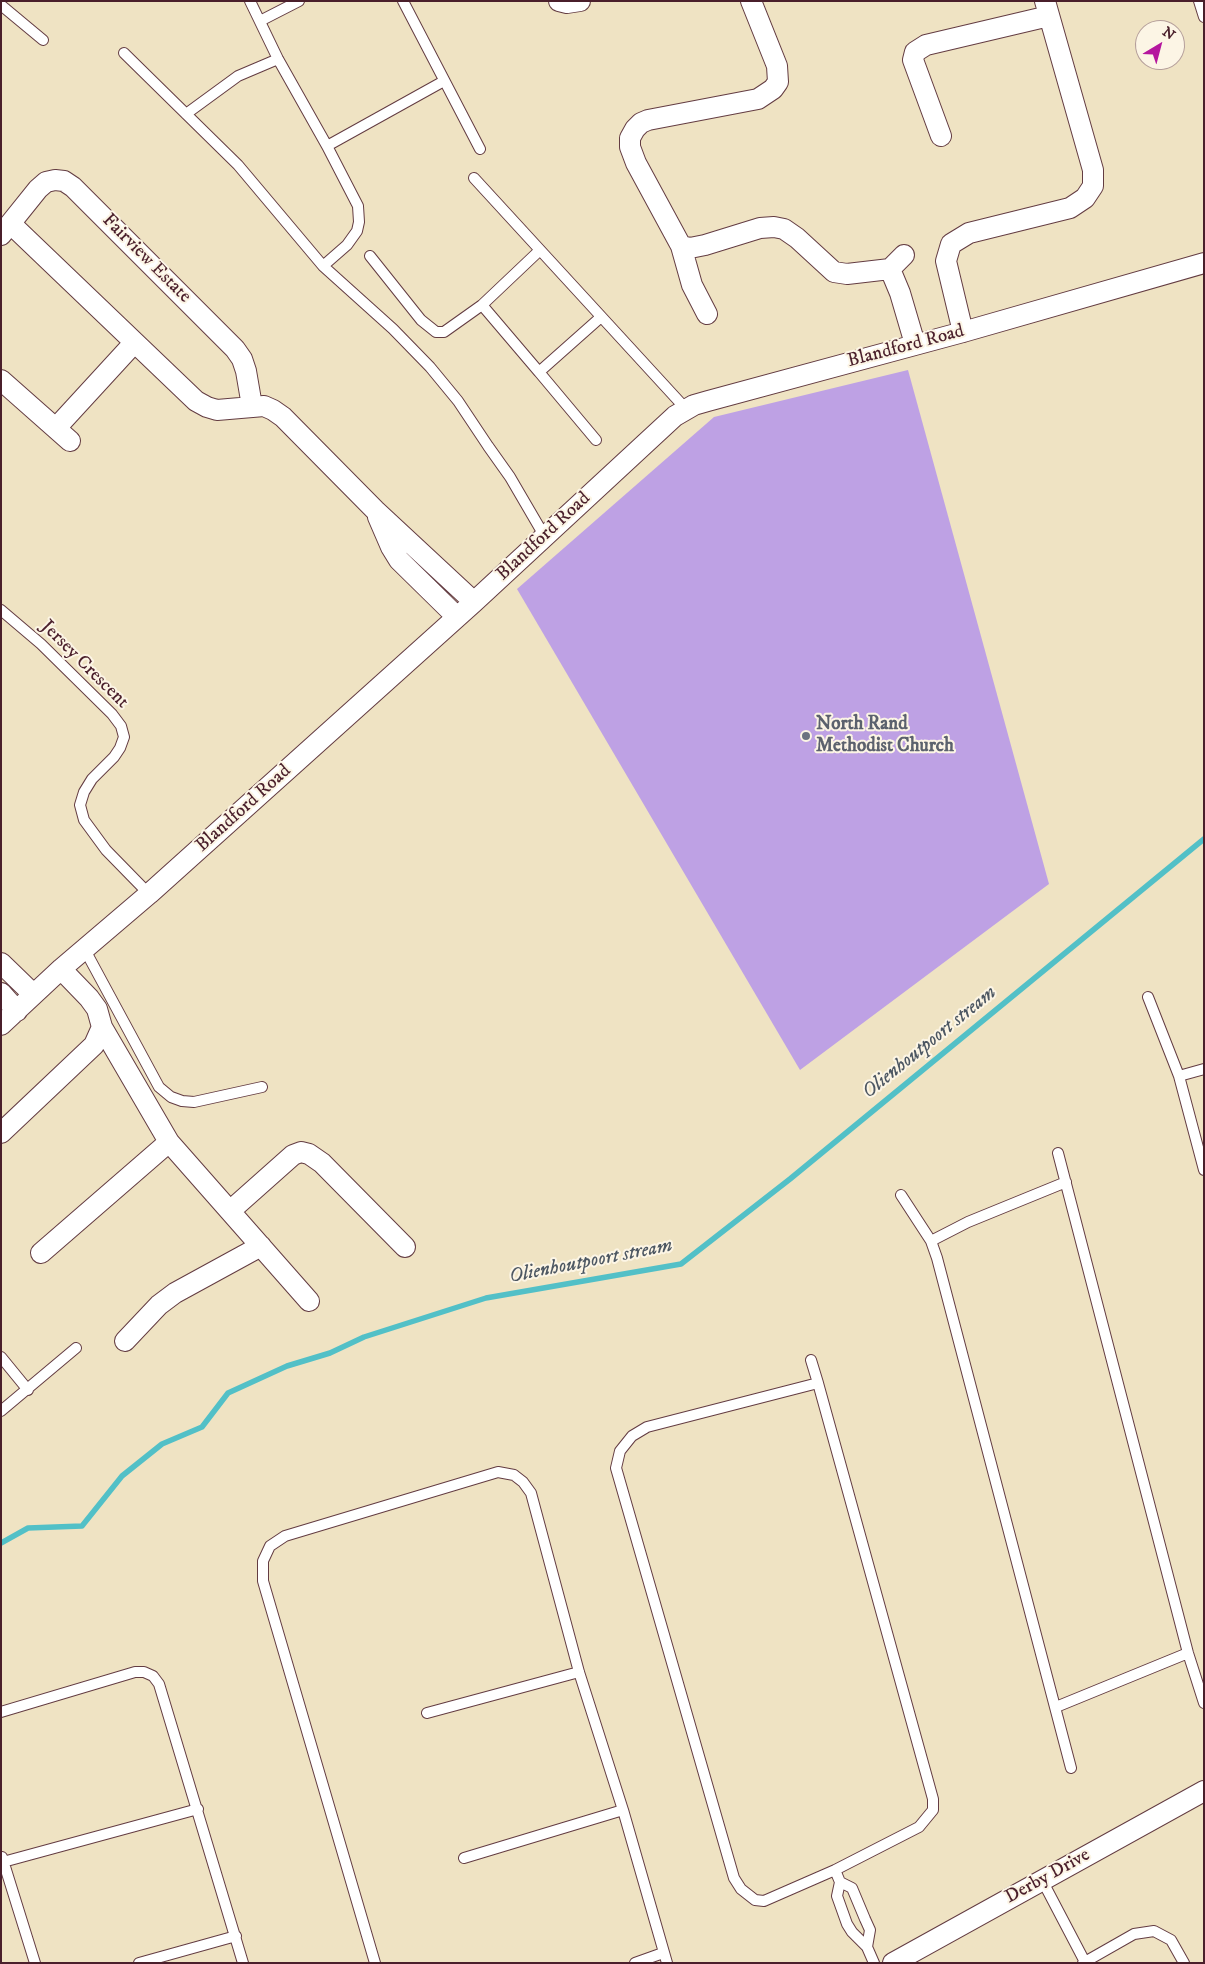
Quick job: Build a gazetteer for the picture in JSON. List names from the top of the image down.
{
  "streets": {
    "street": ["Fairview Estate", "Blandford Road", "Derby Drive"],
    "lane": ["Jersey Crescent"]
  },
  "crossings": [
    ["Fairview Estate", "Blandford Road"],
    ["Blandford Road", "Jersey Crescent"]
  ],
  "water": ["Olienhoutpoort stream"],
  "places": ["North Rand Methodist Church"],
  "north": "top right"
}
